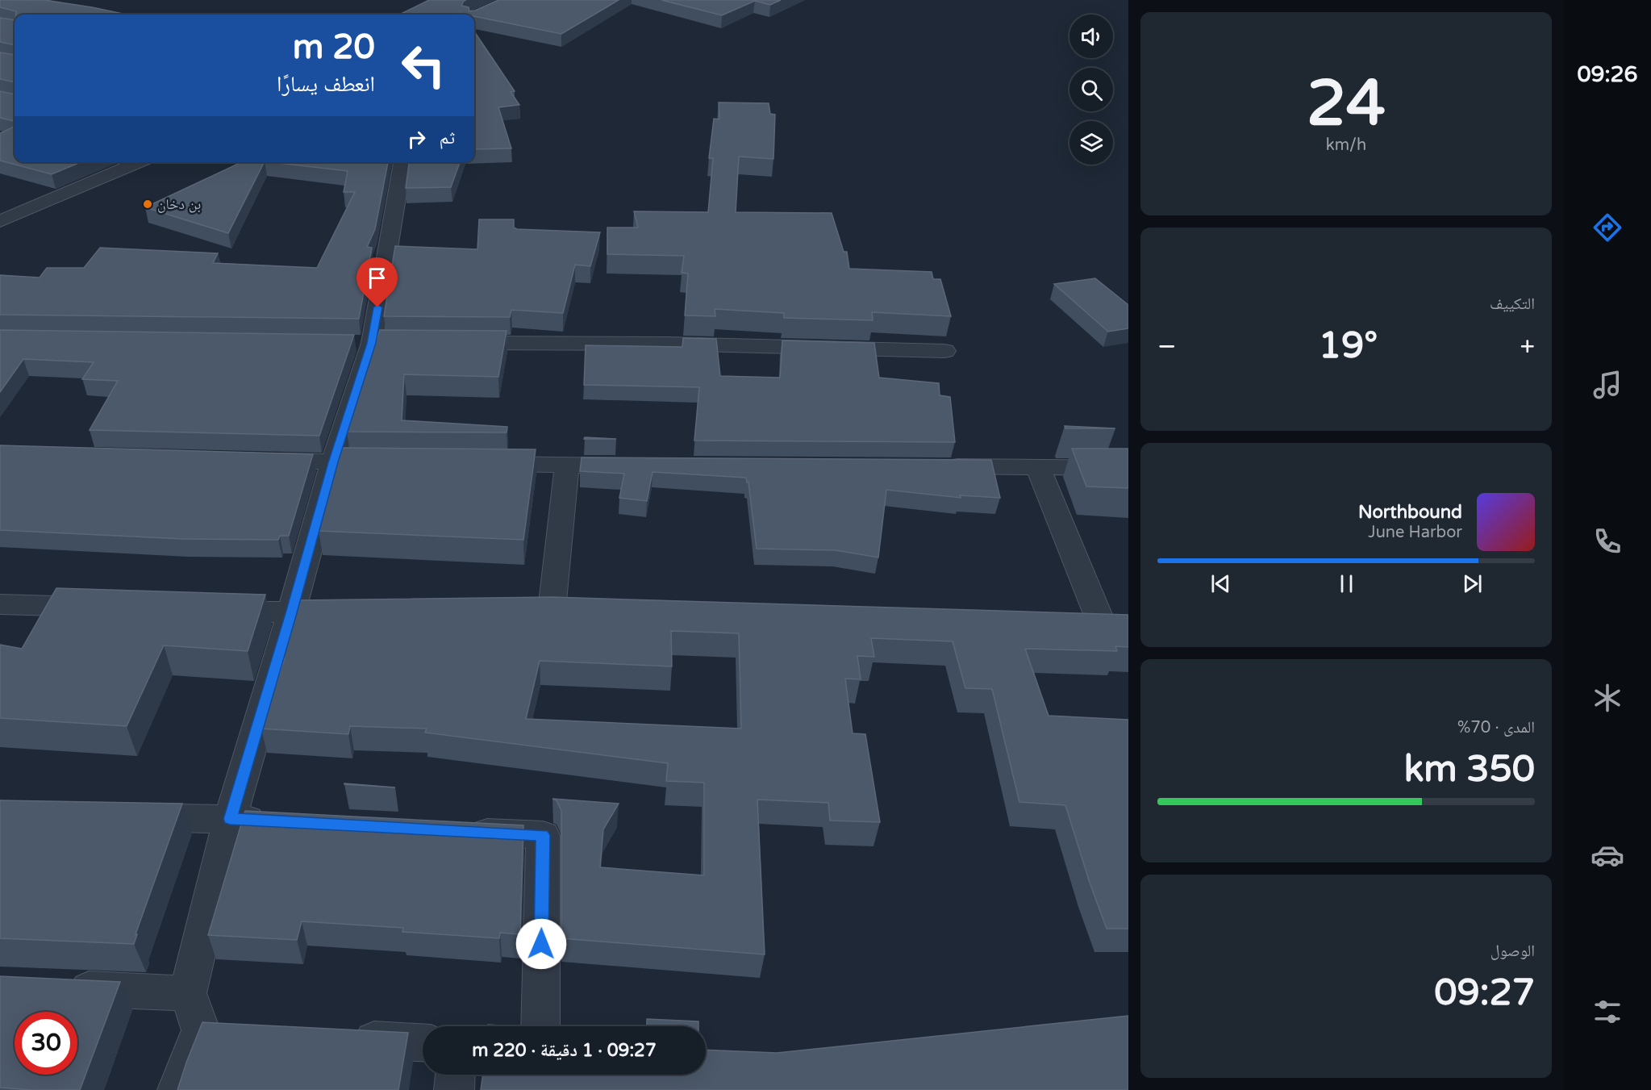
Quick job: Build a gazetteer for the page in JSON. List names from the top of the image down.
{
  "places": ["بن دخان"],
  "page": {
    "tabs": "09:26",
    "tile": [
      ["24", "km/h"],
      "التكييف",
      ["المدى · 70%", "350 km"],
      ["الوصول", "09:27"]
    ],
    "turn": ["20 m", "انعطف يسارًا"],
    "then": "ثم",
    "heat": ["−", "19°", "+"],
    "song": ["Northbound", "June Harbor"],
    "limit": "30",
    "trip": "09:27 · 1 دقيقة · 220 m"
  }
}
